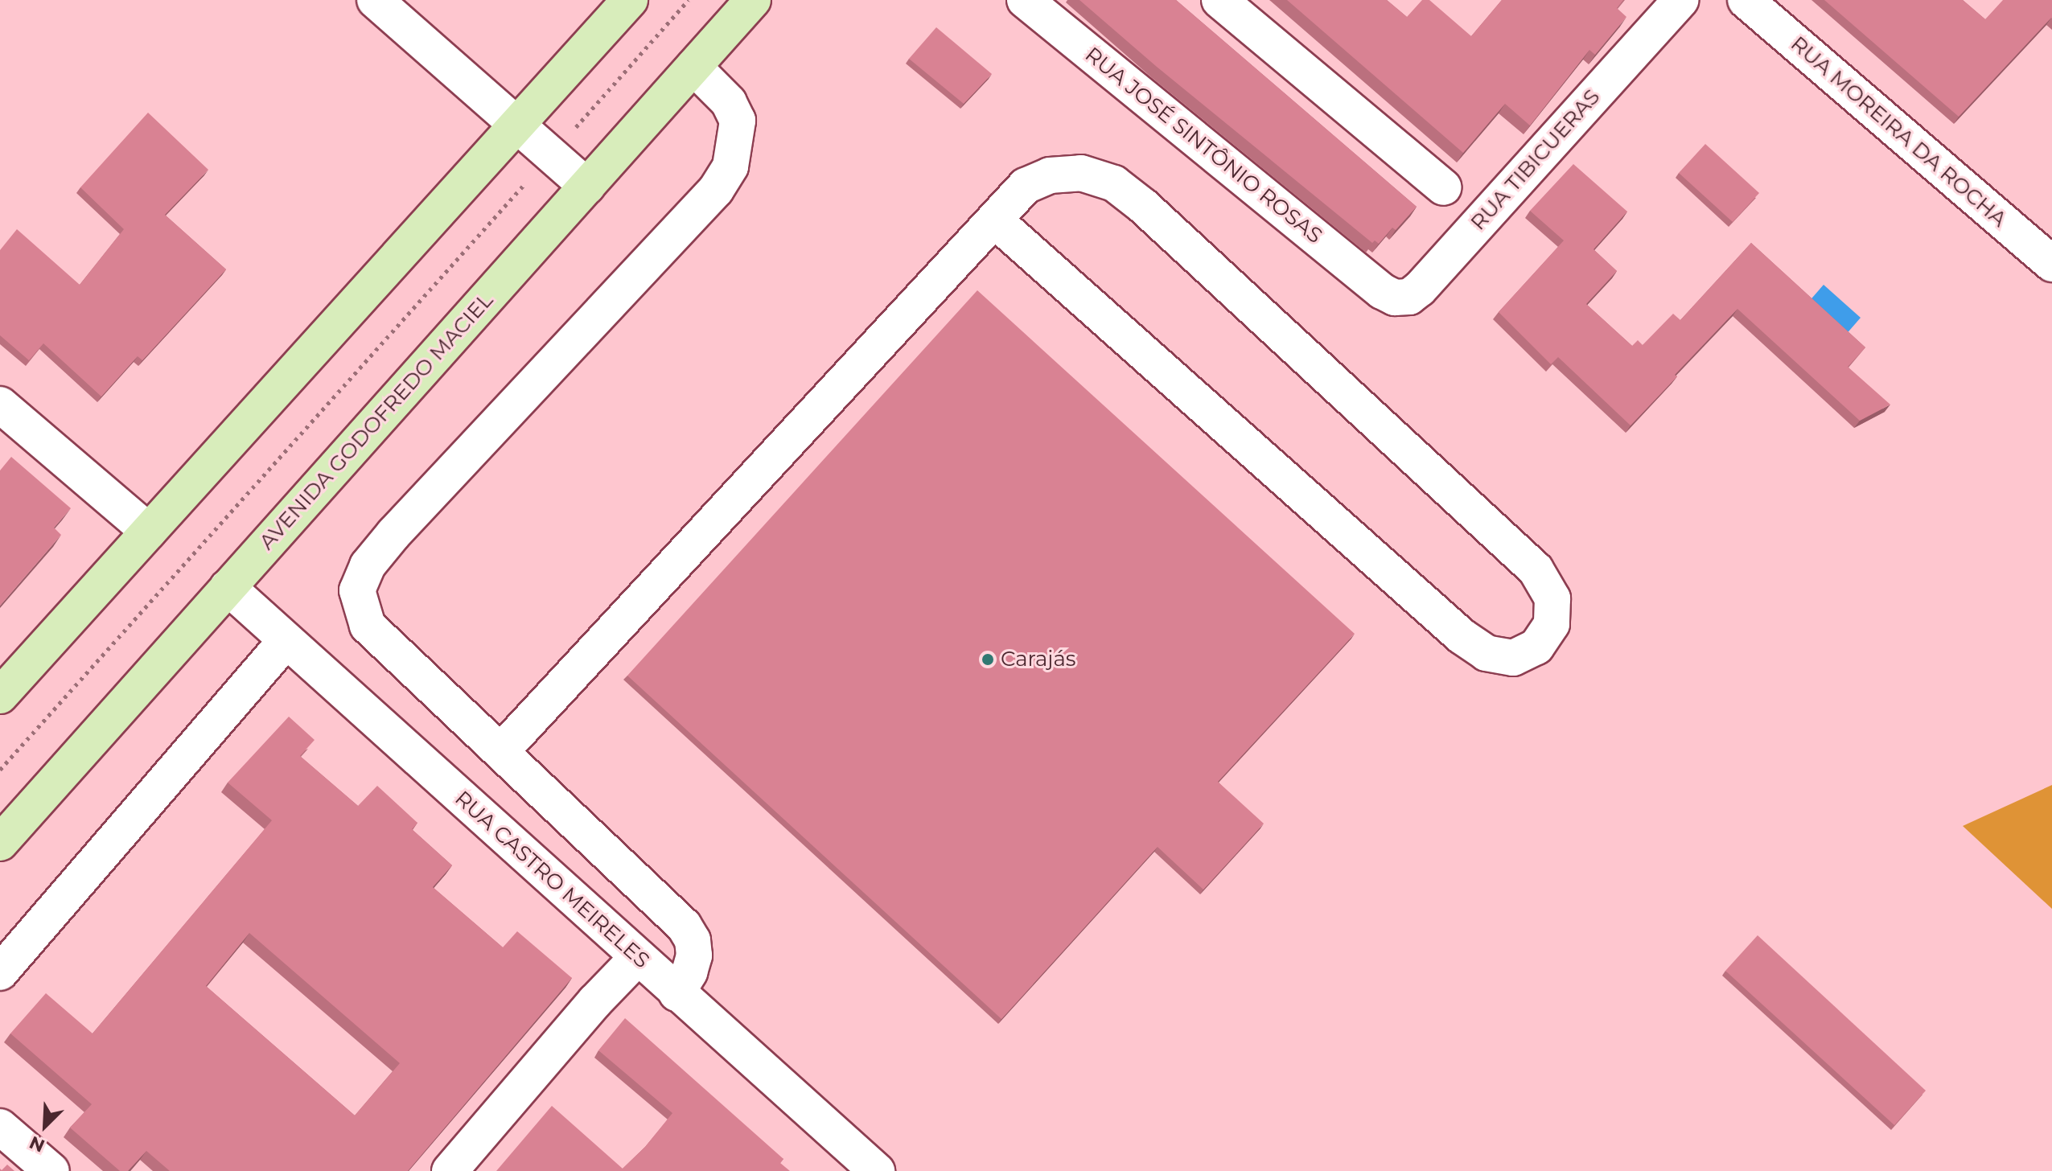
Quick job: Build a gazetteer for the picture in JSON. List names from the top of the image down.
{
  "streets": {
    "main road": ["AVENIDA GODOFREDO MACIEL"],
    "street": [
      "RUA MOREIRA DA ROCHA",
      "RUA JOSÉ SINTÔNIO ROSAS",
      "RUA TIBICUERAS",
      "RUA CASTRO MEIRELES"
    ]
  },
  "crossings": [
    ["RUA JOSÉ SINTÔNIO ROSAS", "RUA TIBICUERAS"],
    ["AVENIDA GODOFREDO MACIEL", "RUA CASTRO MEIRELES"]
  ],
  "places": ["Carajás"],
  "north": "bottom left"
}
